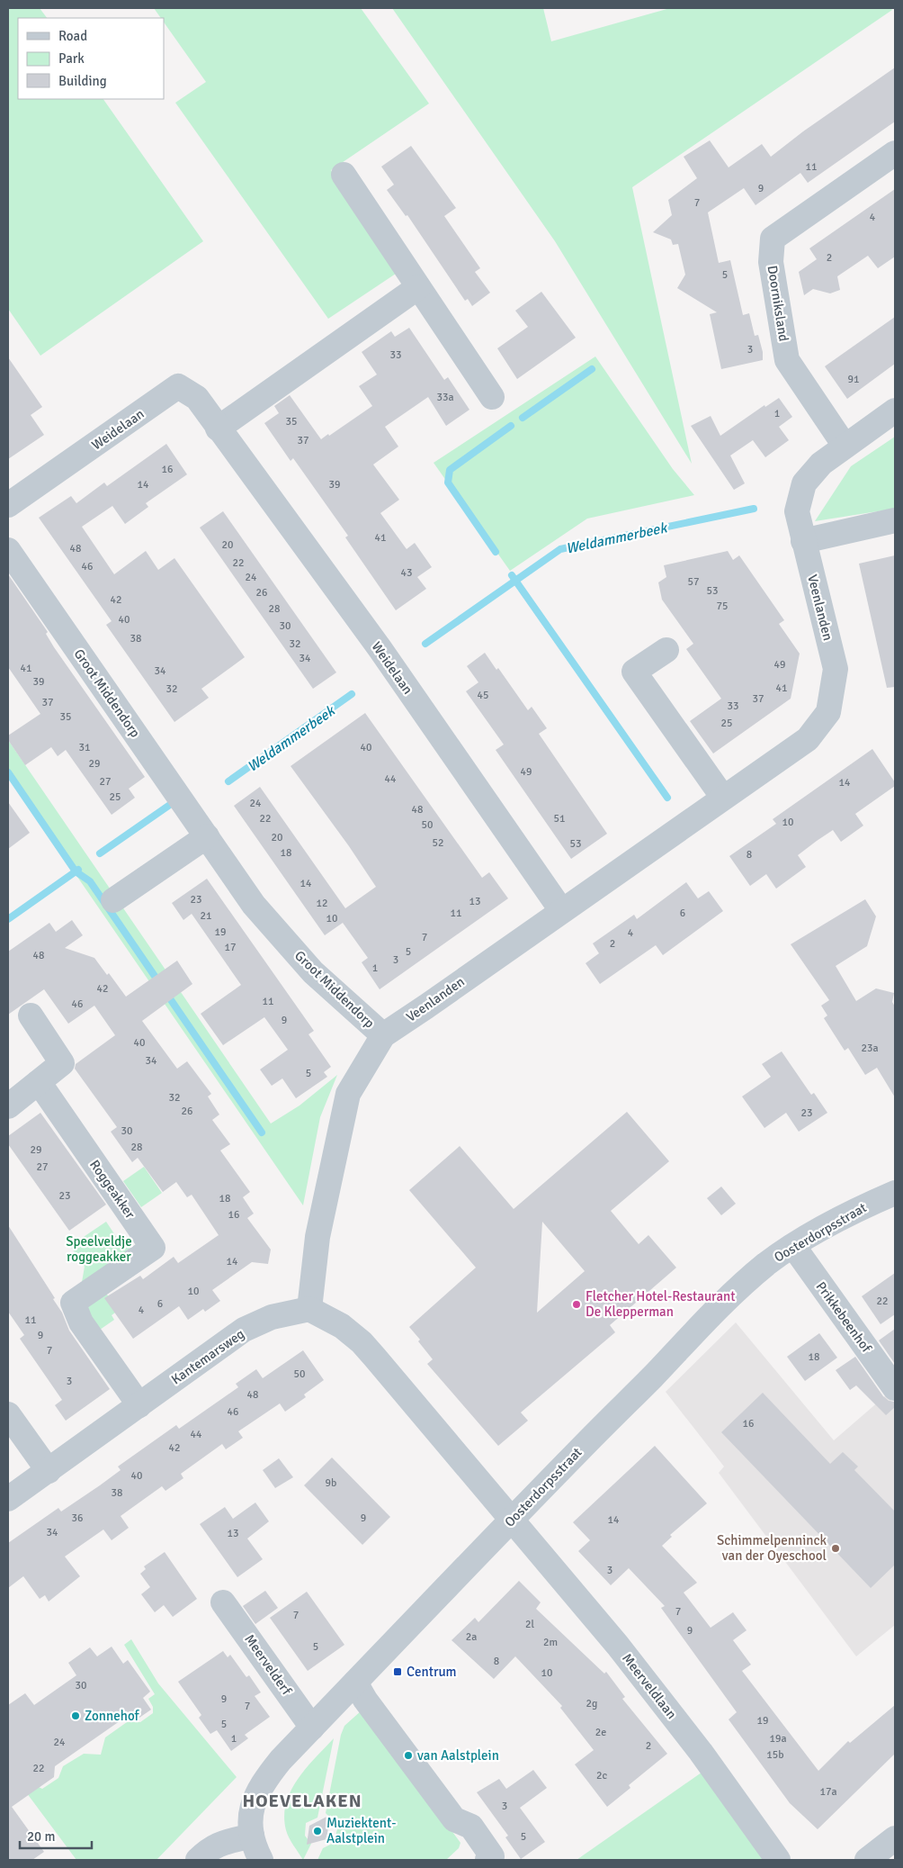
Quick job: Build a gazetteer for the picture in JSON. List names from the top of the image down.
{
  "streets": {
    "street": [
      "Doorniksland",
      "Weidelaan",
      "Veenlanden",
      "Groot Middendorp",
      "Roggeakker",
      "Oosterdorpsstraat",
      "Prikkebeenhof",
      "Kantemarsweg",
      "Meervelderf",
      "Meerveldlaan"
    ]
  },
  "crossings": [
    ["Doorniksland", "Veenlanden"],
    ["Weidelaan", "Veenlanden"],
    ["Veenlanden", "Groot Middendorp"],
    ["Veenlanden", "Kantemarsweg"],
    ["Roggeakker", "Kantemarsweg"],
    ["Oosterdorpsstraat", "Prikkebeenhof"],
    ["Oosterdorpsstraat", "Meervelderf"],
    ["Oosterdorpsstraat", "Meerveldlaan"]
  ],
  "districts": ["HOEVELAKEN"],
  "water": ["Weldammerbeek"],
  "parks": ["Speelveldje roggeakker"],
  "places": {
    "other": [
      "Fletcher Hotel-Restaurant De Klepperman",
      "Schimmelpenninck van der Oyeschool",
      "Zonnehof",
      "van Aalstplein",
      "Muziektent- Aalstplein"
    ],
    "transit": ["Centrum"]
  },
  "house_numbers": [
    "11",
    "9",
    "7",
    "4",
    "2",
    "5",
    "3",
    "33",
    "91",
    "33a",
    "1",
    "35",
    "37",
    "16",
    "14",
    "39",
    "41",
    "20",
    "48",
    "22",
    "46",
    "43",
    "24",
    "57",
    "53",
    "26",
    "42",
    "75",
    "28",
    "40",
    "30",
    "38",
    "32",
    "34",
    "49",
    "41",
    "34",
    "39",
    "41",
    "32",
    "45",
    "37",
    "37",
    "33",
    "35",
    "25",
    "31",
    "40",
    "29",
    "49",
    "44",
    "27",
    "14",
    "25",
    "24",
    "48",
    "22",
    "51",
    "10",
    "50",
    "20",
    "52",
    "53",
    "18",
    "8",
    "14",
    "23",
    "13",
    "12",
    "11",
    "6",
    "21",
    "10",
    "19",
    "4",
    "7",
    "2",
    "17",
    "5",
    "48",
    "3",
    "1",
    "42",
    "11",
    "46",
    "9",
    "40",
    "23a",
    "34",
    "5",
    "32",
    "26",
    "23",
    "30",
    "28",
    "29",
    "27",
    "23",
    "18",
    "16",
    "14",
    "10",
    "22",
    "6",
    "4",
    "11",
    "9",
    "7",
    "18",
    "50",
    "3",
    "48",
    "46",
    "16",
    "44",
    "42",
    "40",
    "9b",
    "38",
    "36",
    "9",
    "14",
    "34",
    "13",
    "3",
    "7",
    "7",
    "2l",
    "9",
    "2a",
    "2m",
    "5",
    "8",
    "10",
    "30",
    "9",
    "2g",
    "7",
    "19",
    "5",
    "2e",
    "1",
    "19a",
    "24",
    "2",
    "15b",
    "22",
    "2c",
    "17a",
    "3",
    "5"
  ],
  "legend": ["Road", "Park", "Building"],
  "scale_bar": "20 m"
}
